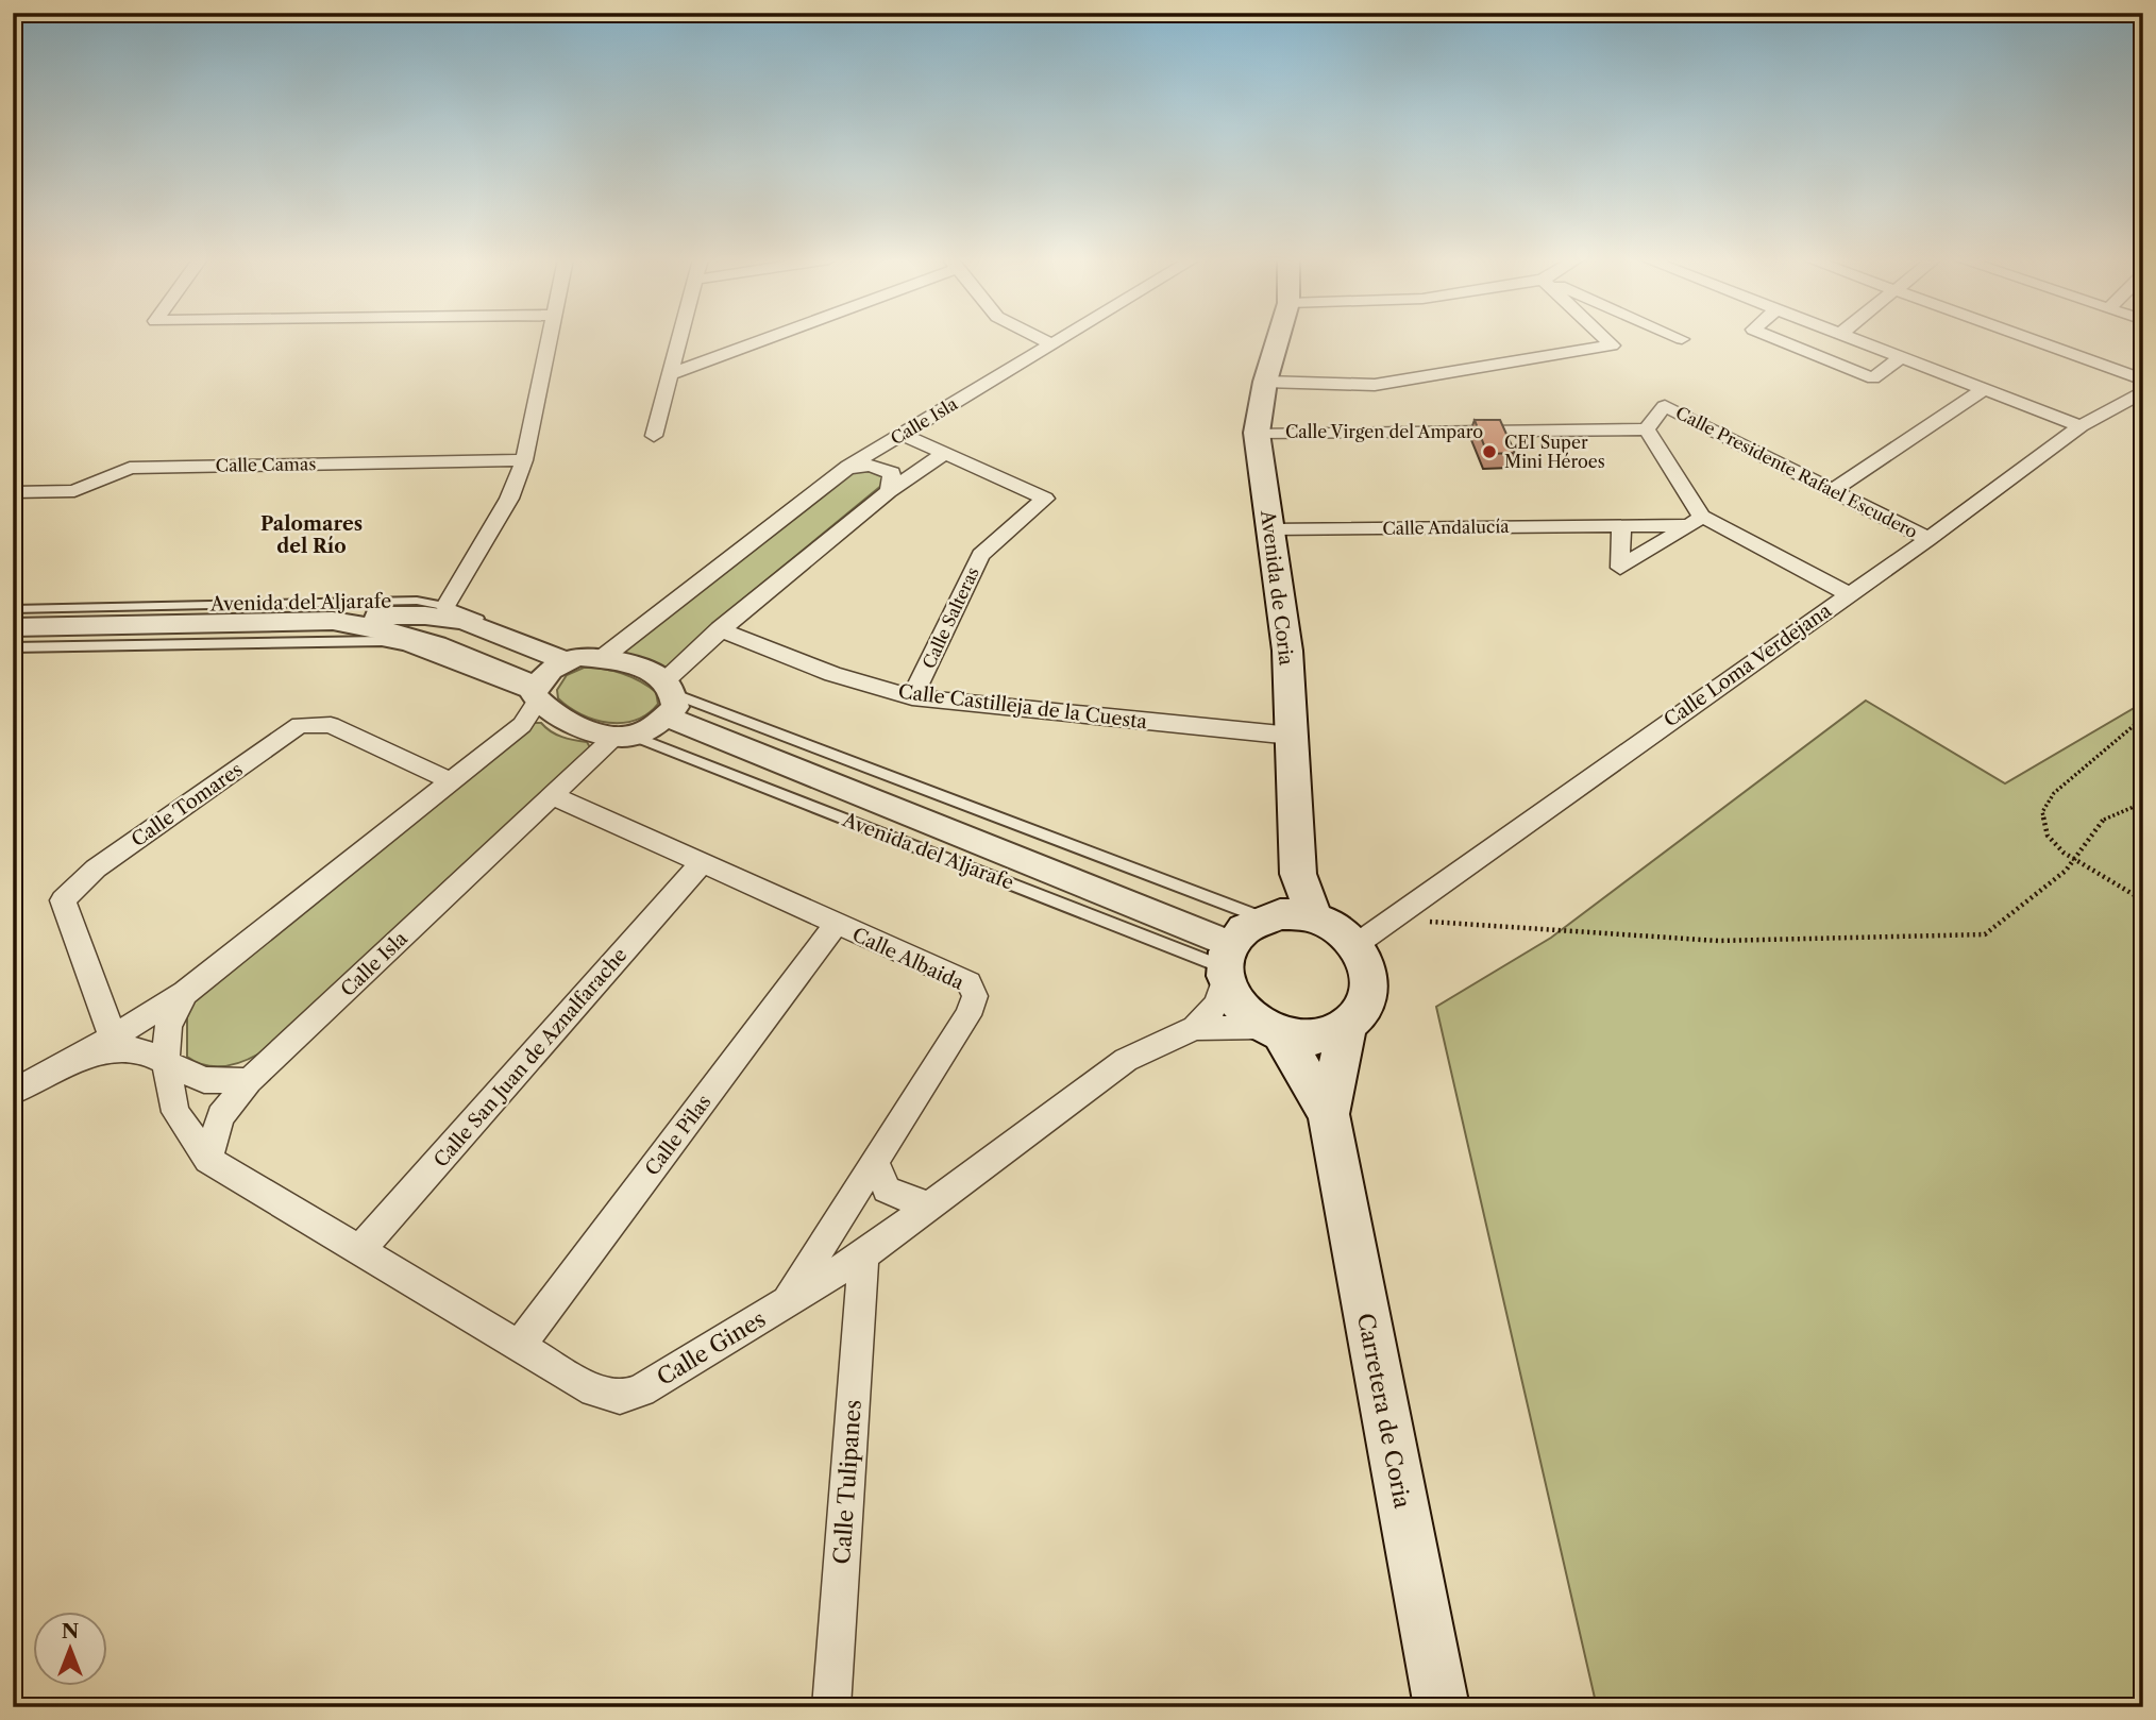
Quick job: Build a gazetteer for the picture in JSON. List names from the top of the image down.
{
  "streets": {
    "main road": ["Avenida de Coria", "Carretera de Coria"],
    "street": [
      "Calle Isla",
      "Calle Virgen del Amparo",
      "Calle Camas",
      "Calle Presidente Rafael Escudero",
      "Calle Andalucía",
      "Avenida del Aljarafe",
      "Calle Salteras",
      "Calle Loma Verdejana",
      "Calle Castilleja de la Cuesta",
      "Calle Tomares",
      "Calle Albaida",
      "Calle San Juan de Aznalfarache",
      "Calle Pilas",
      "Calle Gines",
      "Calle Tulipanes"
    ]
  },
  "crossings": [
    ["Calle Isla", "Avenida del Aljarafe"],
    ["Calle Isla", "Calle Salteras"],
    ["Calle Isla", "Calle Albaida"],
    ["Calle Isla", "Calle Gines"],
    ["Calle Virgen del Amparo", "Calle Presidente Rafael Escudero"],
    ["Calle Virgen del Amparo", "Avenida de Coria"],
    ["Calle Presidente Rafael Escudero", "Calle Loma Verdejana"],
    ["Calle Andalucía", "Avenida de Coria"],
    ["Avenida de Coria", "Avenida del Aljarafe"],
    ["Avenida de Coria", "Calle Loma Verdejana"],
    ["Avenida de Coria", "Calle Castilleja de la Cuesta"],
    ["Avenida de Coria", "Carretera de Coria"],
    ["Avenida del Aljarafe", "Calle Loma Verdejana"],
    ["Avenida del Aljarafe", "Carretera de Coria"],
    ["Calle Salteras", "Calle Castilleja de la Cuesta"],
    ["Calle Loma Verdejana", "Carretera de Coria"],
    ["Calle Albaida", "Calle San Juan de Aznalfarache"],
    ["Calle Albaida", "Calle Pilas"],
    ["Calle Albaida", "Calle Gines"],
    ["Calle San Juan de Aznalfarache", "Calle Gines"],
    ["Calle Pilas", "Calle Gines"],
    ["Calle Gines", "Calle Tulipanes"]
  ],
  "districts": ["Palomares del Río"],
  "places": ["CEI Super Mini Héroes"],
  "north": "top"
}
